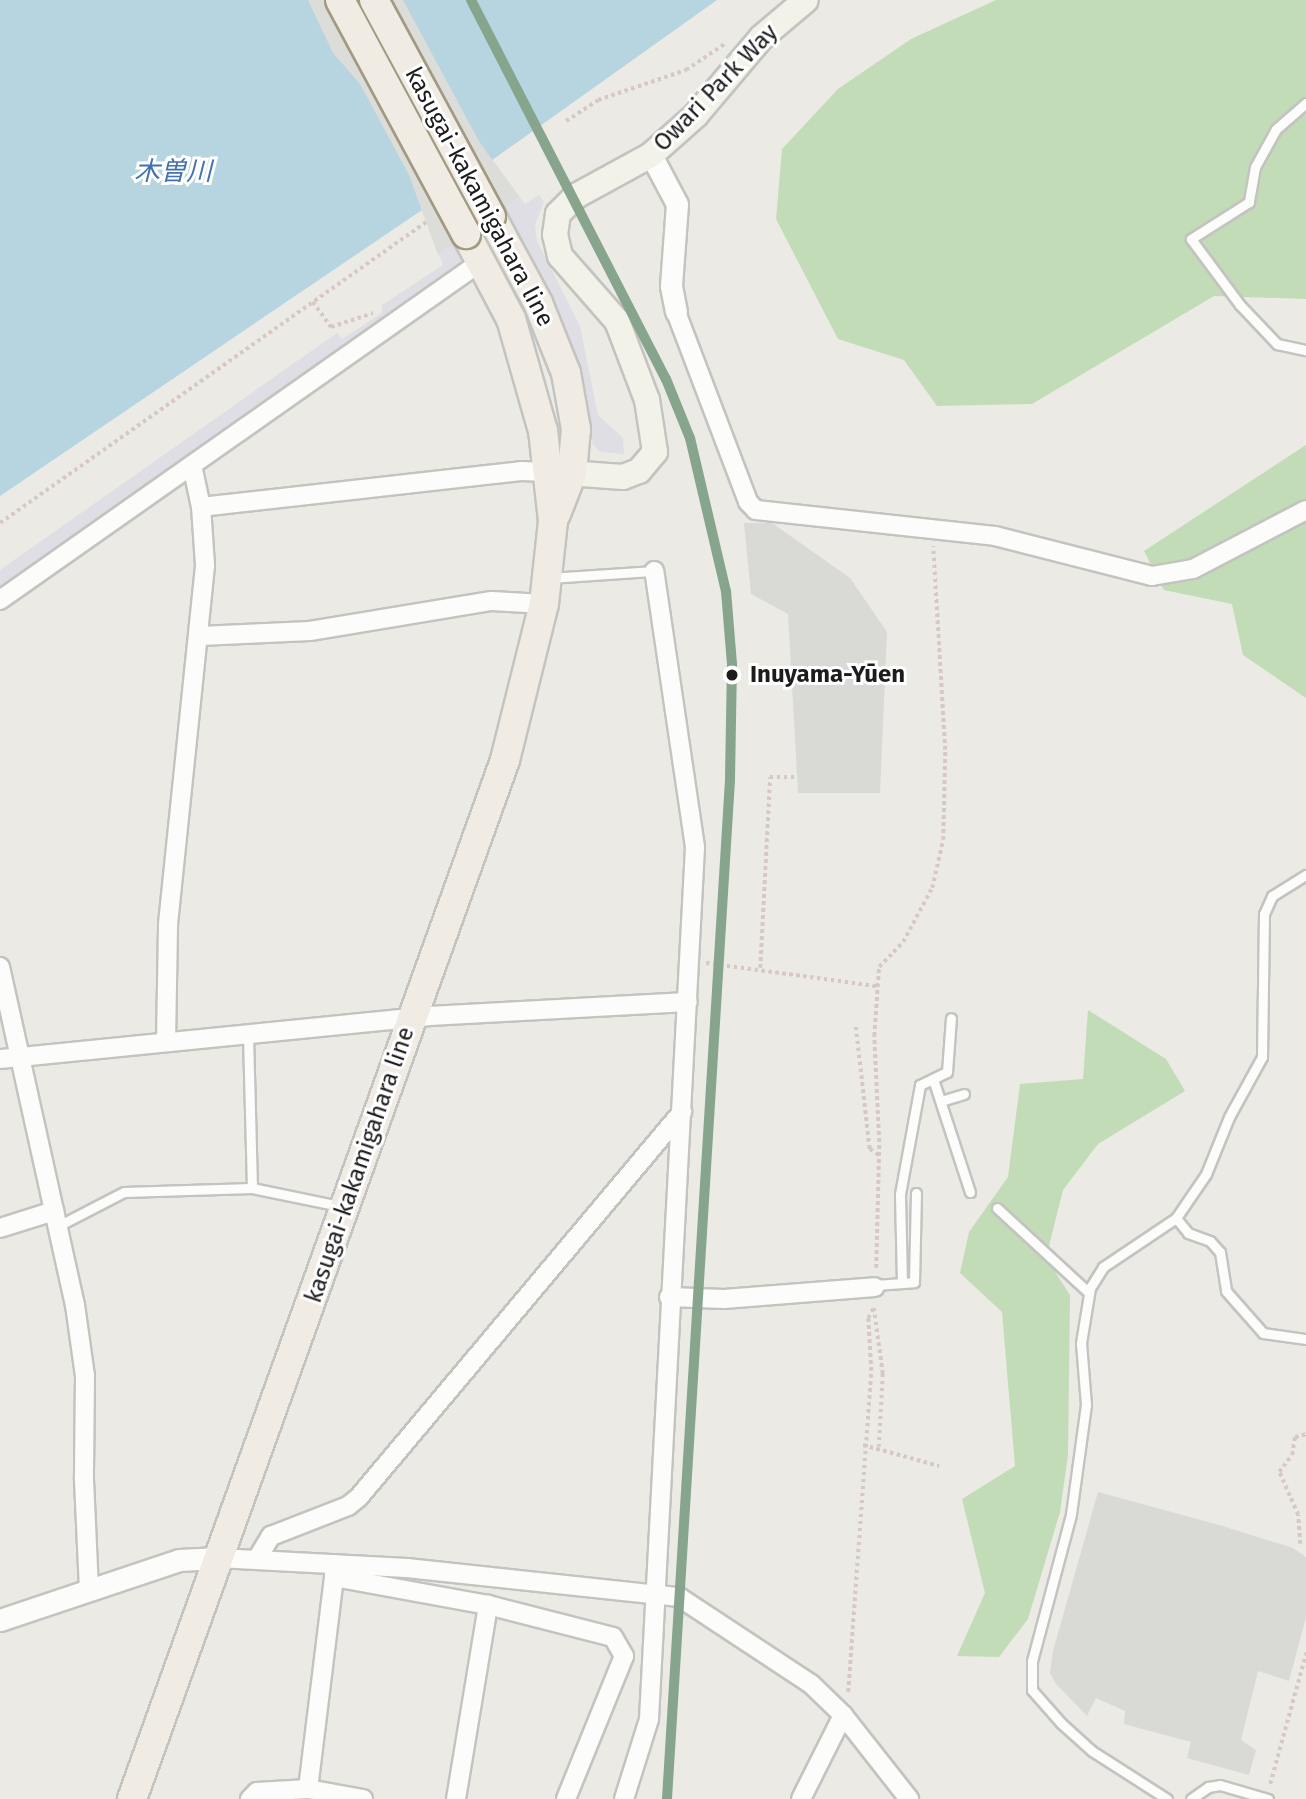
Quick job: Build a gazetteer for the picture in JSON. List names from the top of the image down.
{
  "streets": {
    "main road": ["Owari Park Way", "kasugai-kakamigahara line"]
  },
  "crossings": [
    ["Owari Park Way", "kasugai-kakamigahara line"]
  ],
  "water": ["木曽川"],
  "places": ["Inuyama-Yūen"]
}
